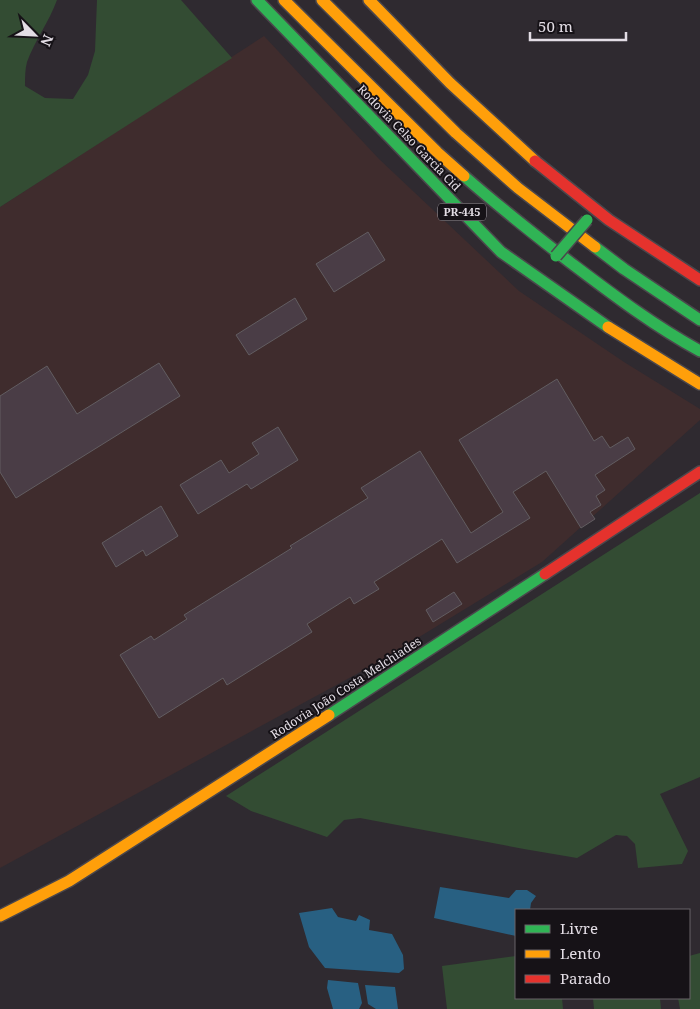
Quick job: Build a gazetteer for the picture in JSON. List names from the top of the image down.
{
  "streets": {
    "main road": ["Rodovia Celso Garcia Cid", "PR-445", "Rodovia João Costa Melchiades"]
  },
  "legend": ["Livre", "Lento", "Parado"],
  "scale_bar": "50 m",
  "north": "bottom right"
}
